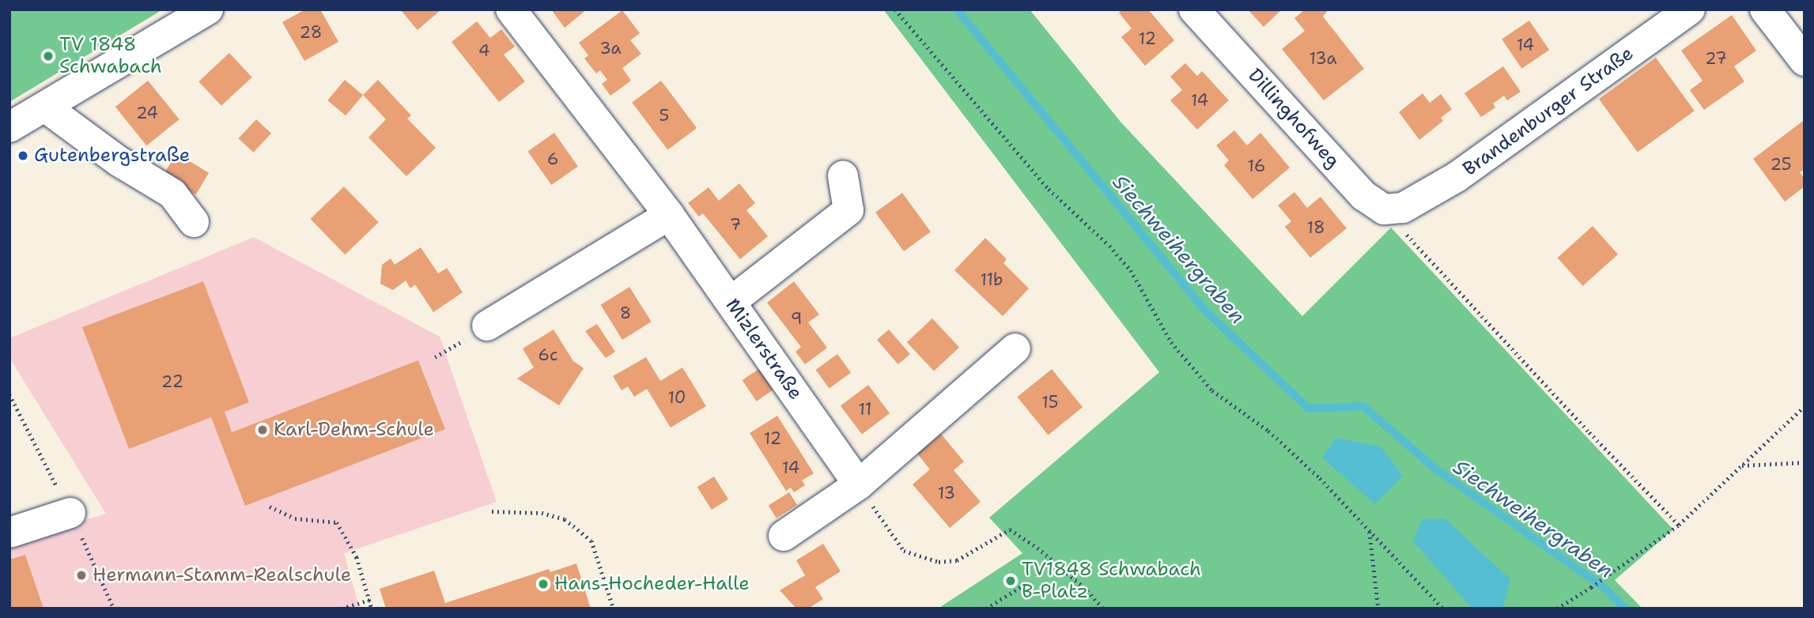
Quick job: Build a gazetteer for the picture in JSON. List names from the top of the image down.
{
  "streets": {
    "street": ["Brandenburger Straße", "Dillinghofweg", "Mizlerstraße"]
  },
  "crossings": [
    ["Brandenburger Straße", "Dillinghofweg"]
  ],
  "water": ["Siechweihergraben"],
  "places": [
    "TV 1848 Schwabach",
    "Gutenbergstraße",
    "Karl-Dehm-Schule",
    "Hermann-Stamm-Realschule",
    "TV1848 Schwabach B-Platz",
    "Hans-Hocheder-Halle"
  ],
  "house_numbers": [
    "28",
    "12",
    "14",
    "3a",
    "4",
    "13a",
    "27",
    "14",
    "24",
    "5",
    "6",
    "25",
    "16",
    "7",
    "18",
    "11b",
    "8",
    "9",
    "6c",
    "22",
    "10",
    "15",
    "11",
    "12",
    "14",
    "13"
  ]
}
